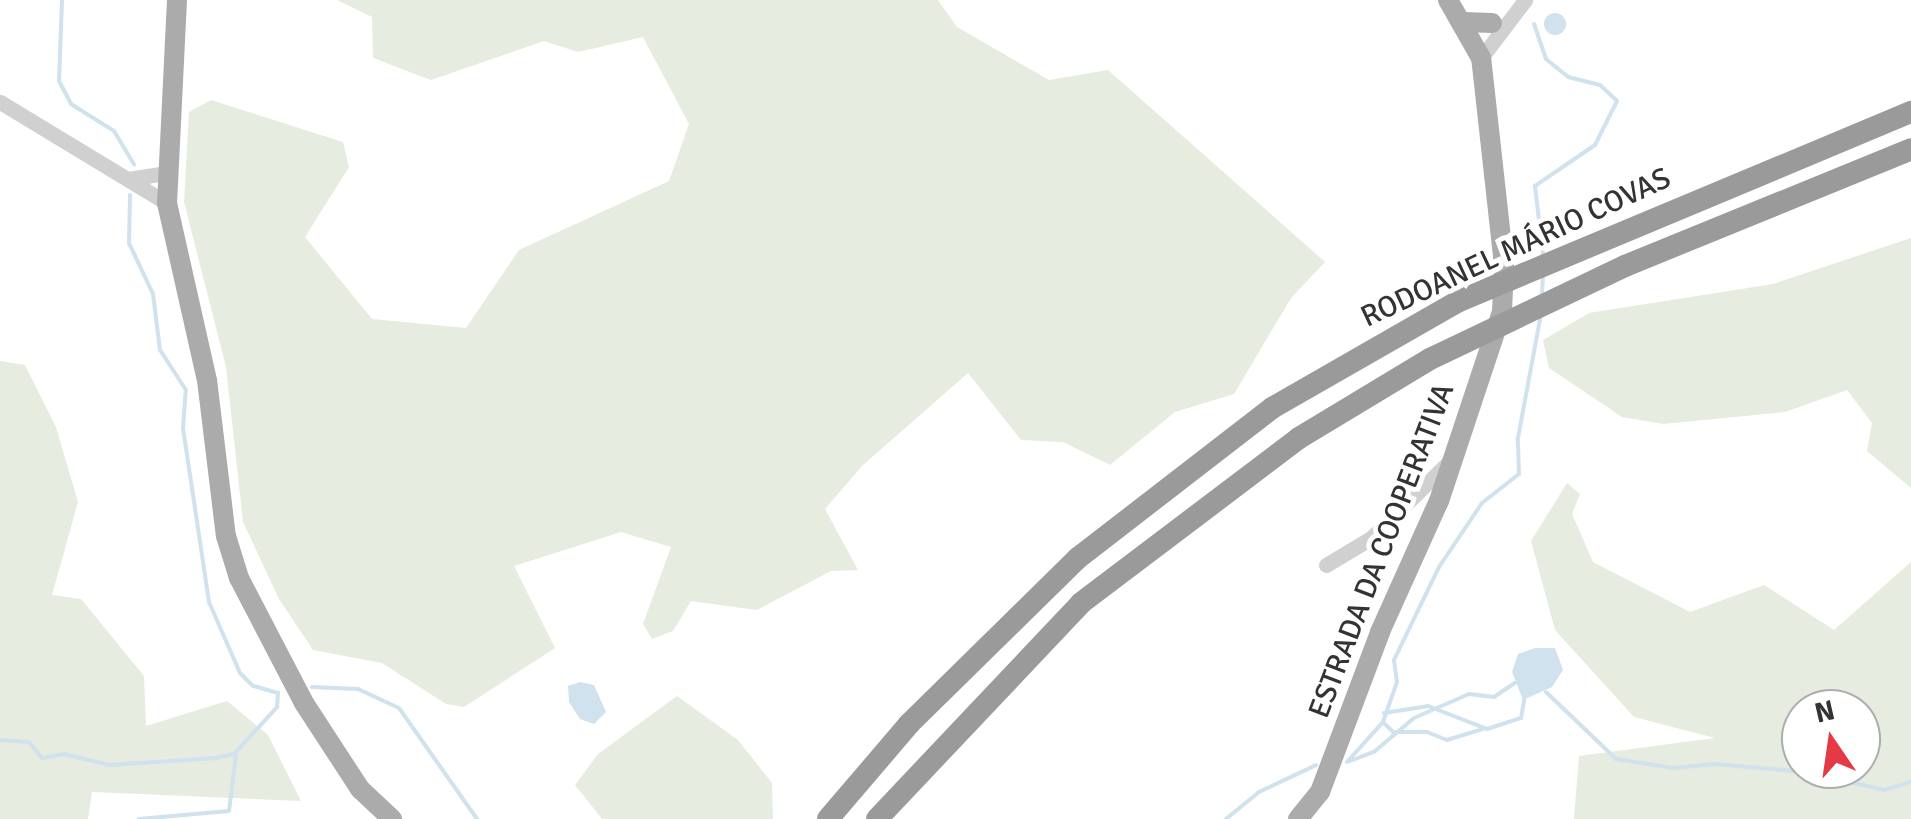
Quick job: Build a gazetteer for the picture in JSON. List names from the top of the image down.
{
  "streets": {
    "highway": ["RODOANEL MÁRIO COVAS"],
    "main road": ["ESTRADA DA COOPERATIVA"]
  },
  "north": "top"
}
